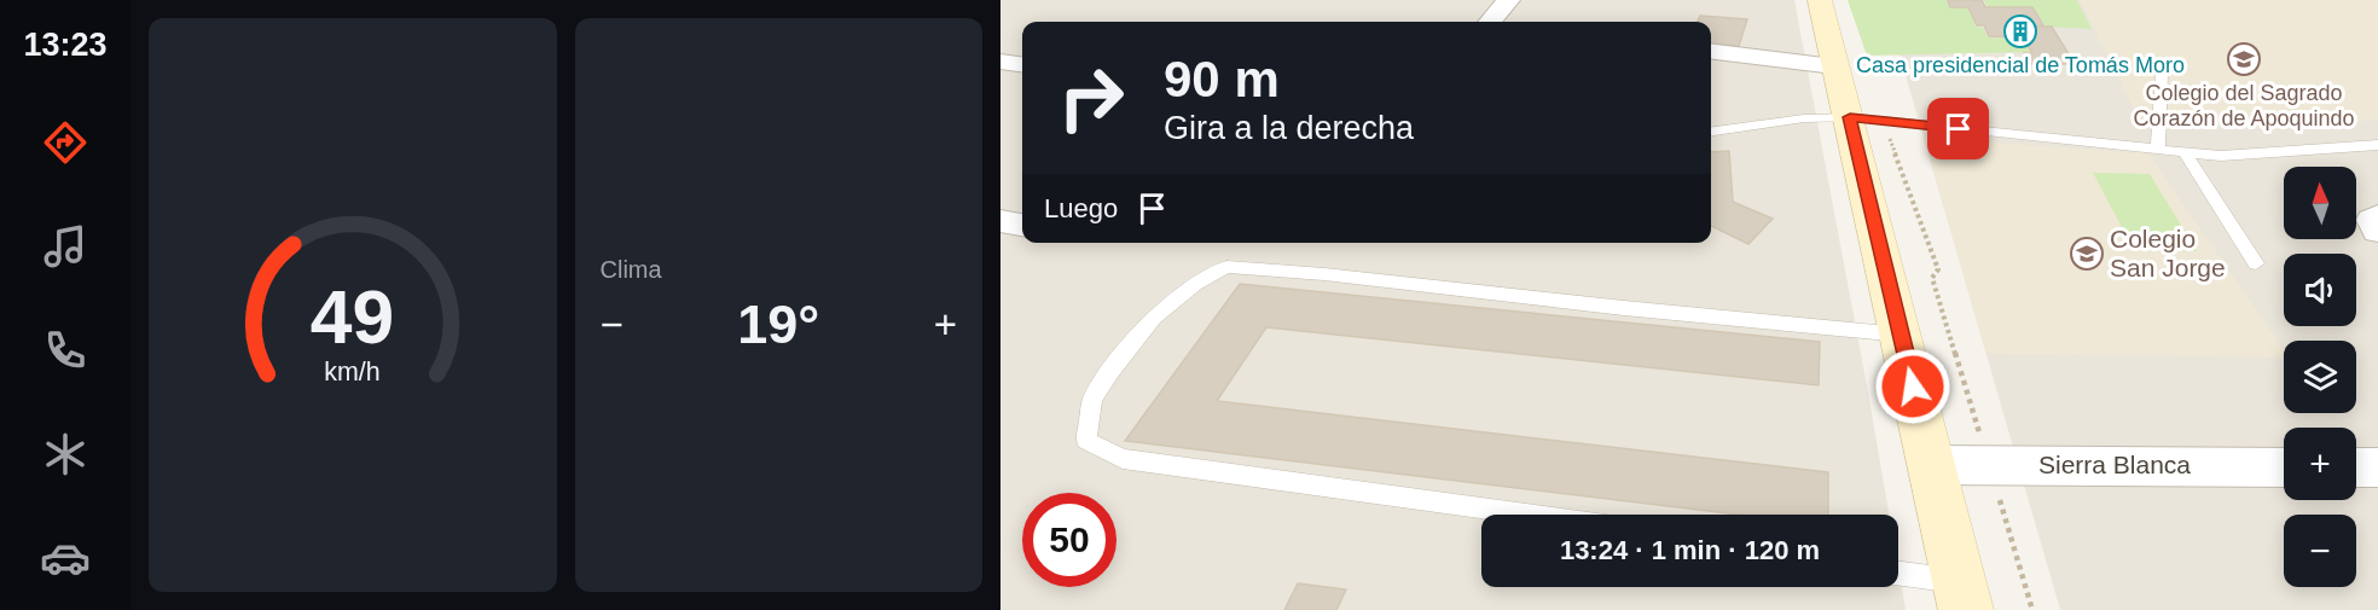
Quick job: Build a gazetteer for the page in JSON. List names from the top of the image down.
{
  "streets": {
    "street": ["Sierra Blanca"]
  },
  "places": {
    "building": ["Casa presidencial de Tomás Moro"],
    "school or university": ["Colegio del Sagrado Corazón de Apoquindo", "Colegio San Jorge"]
  },
  "north": "top",
  "page": {
    "tabs": "13:23",
    "tile": "Clima",
    "turn": ["90 m", "Gira a la derecha"],
    "map_buttons": ["+", "−"],
    "then": "Luego",
    "heat": ["−", "19°", "+"],
    "limit": "50",
    "trip": "13:24 · 1 min · 120 m",
    "gauge": ["49", "km/h"]
  }
}
